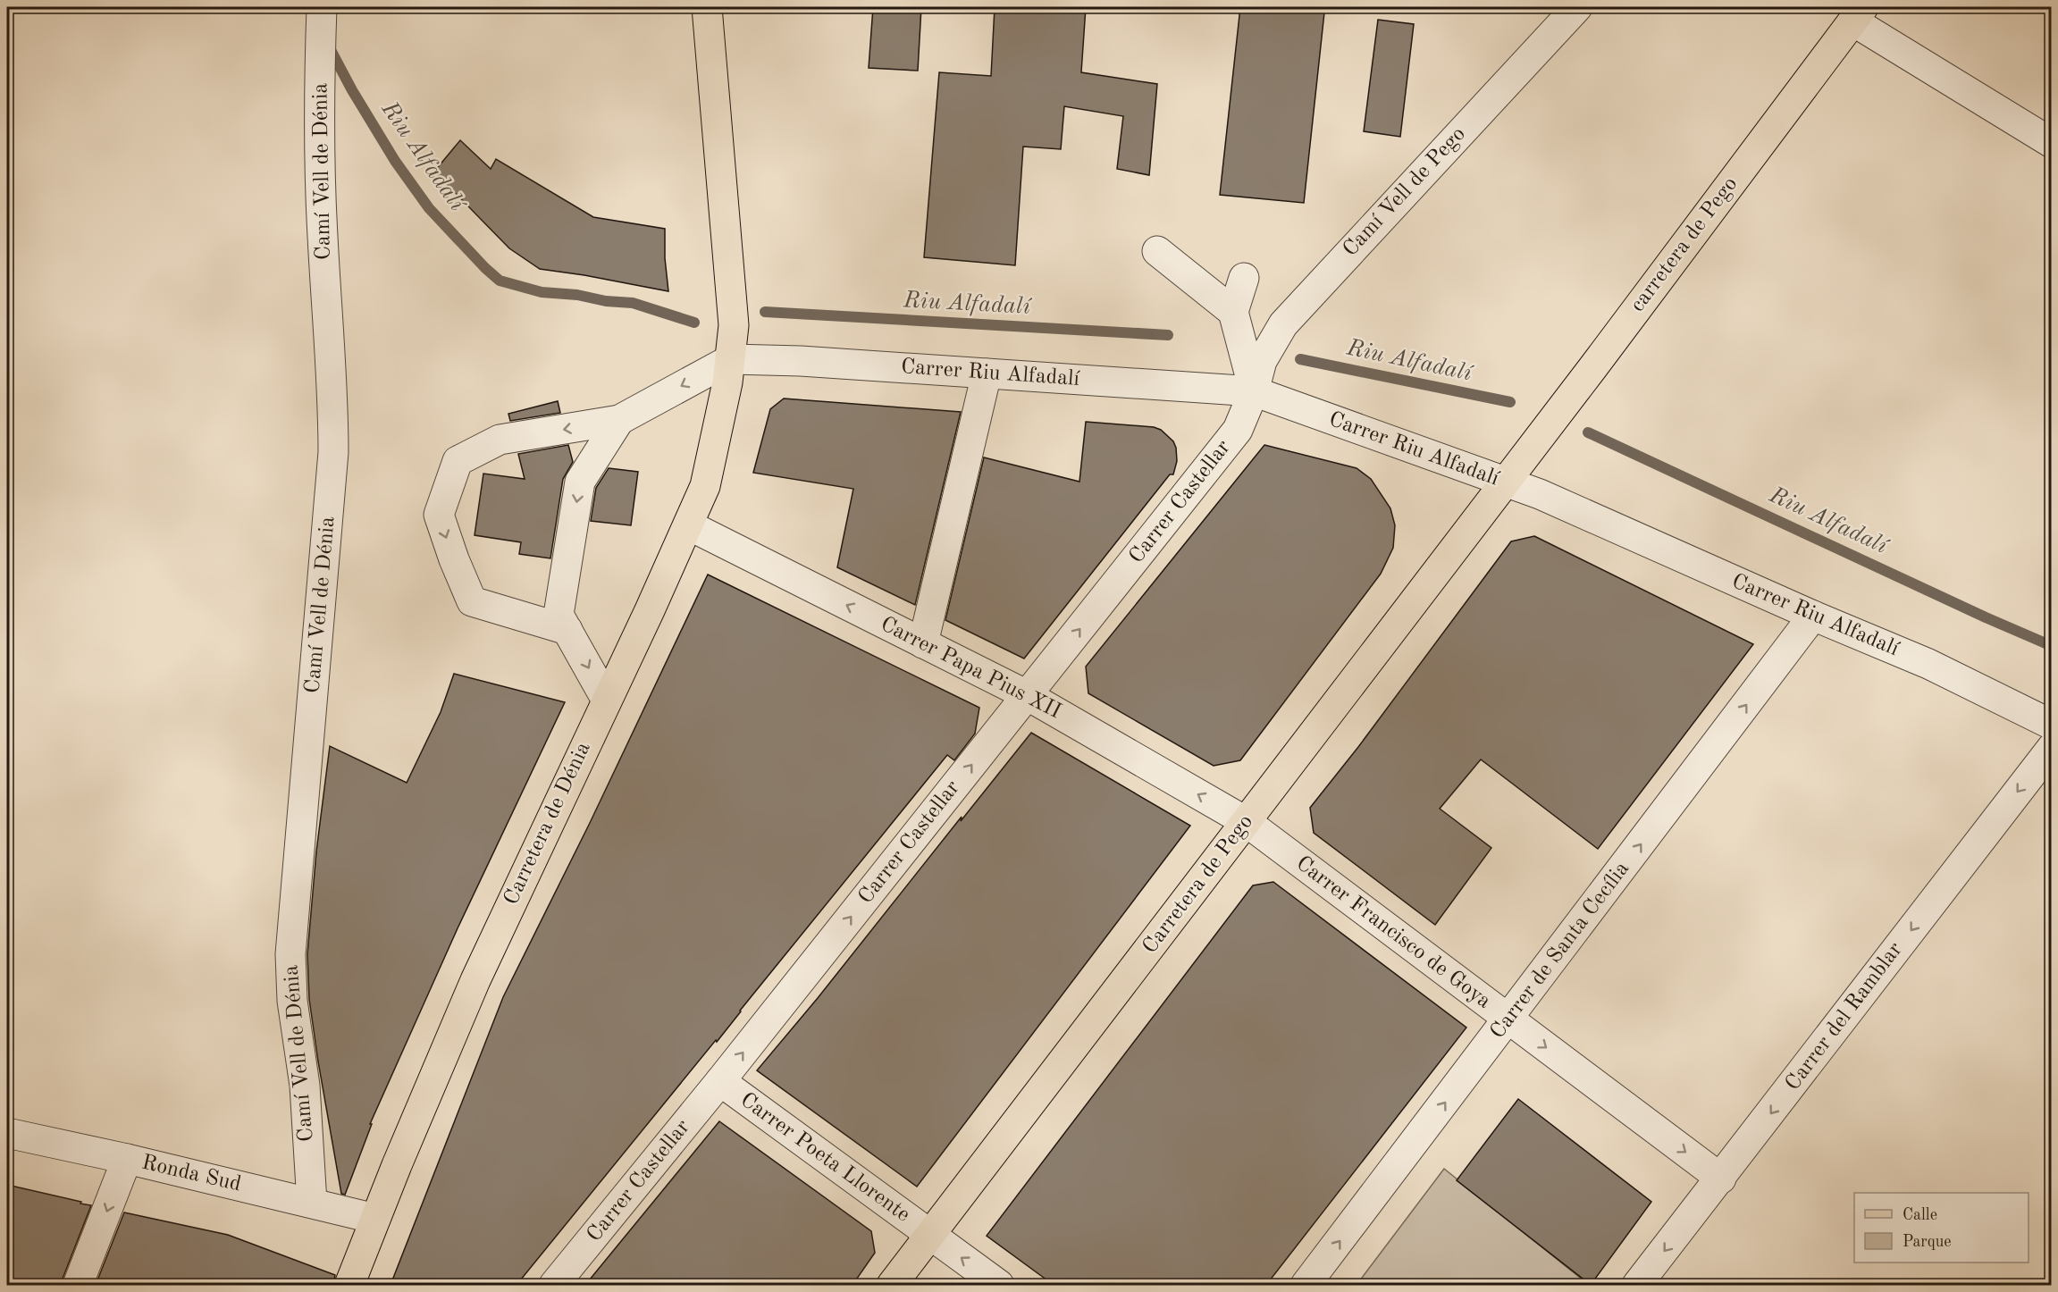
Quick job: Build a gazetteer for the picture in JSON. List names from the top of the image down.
{
  "streets": {
    "main road": ["carretera de Pego", "Carretera de Dénia", "Carretera de Pego"],
    "street": [
      "Camí Vell de Dénia",
      "Camí Vell de Pego",
      "Carrer Riu Alfadalí",
      "Carrer Castellar",
      "Carrer Papa Pius XII",
      "Carrer Francisco de Goya",
      "Carrer de Santa Cecília",
      "Carrer del Ramblar",
      "Carrer Poeta Llorente",
      "Ronda Sud"
    ]
  },
  "crossings": [
    ["Camí Vell de Dénia", "Ronda Sud"],
    ["Camí Vell de Pego", "Carrer Riu Alfadalí"],
    ["Camí Vell de Pego", "Carrer Castellar"],
    ["carretera de Pego", "Carrer Riu Alfadalí"],
    ["carretera de Pego", "Carretera de Pego"],
    ["Carrer Riu Alfadalí", "Carrer Castellar"],
    ["Carrer Riu Alfadalí", "Carretera de Dénia"],
    ["Carrer Riu Alfadalí", "Carretera de Pego"],
    ["Carrer Riu Alfadalí", "Carrer de Santa Cecília"],
    ["Carrer Castellar", "Carrer Papa Pius XII"],
    ["Carrer Castellar", "Carrer Poeta Llorente"],
    ["Carrer Papa Pius XII", "Carretera de Dénia"],
    ["Carrer Papa Pius XII", "Carretera de Pego"],
    ["Carrer Papa Pius XII", "Carrer Francisco de Goya"],
    ["Carretera de Dénia", "Ronda Sud"],
    ["Carretera de Pego", "Carrer Francisco de Goya"],
    ["Carretera de Pego", "Carrer Poeta Llorente"],
    ["Carrer Francisco de Goya", "Carrer de Santa Cecília"],
    ["Carrer Francisco de Goya", "Carrer del Ramblar"]
  ],
  "one_way": [
    "Carrer Papa Pius XII",
    "Carrer Francisco de Goya",
    "Carrer de Santa Cecília",
    "Carrer del Ramblar"
  ],
  "water": ["Riu Alfadalí"],
  "legend": ["Calle", "Parque"]
}
